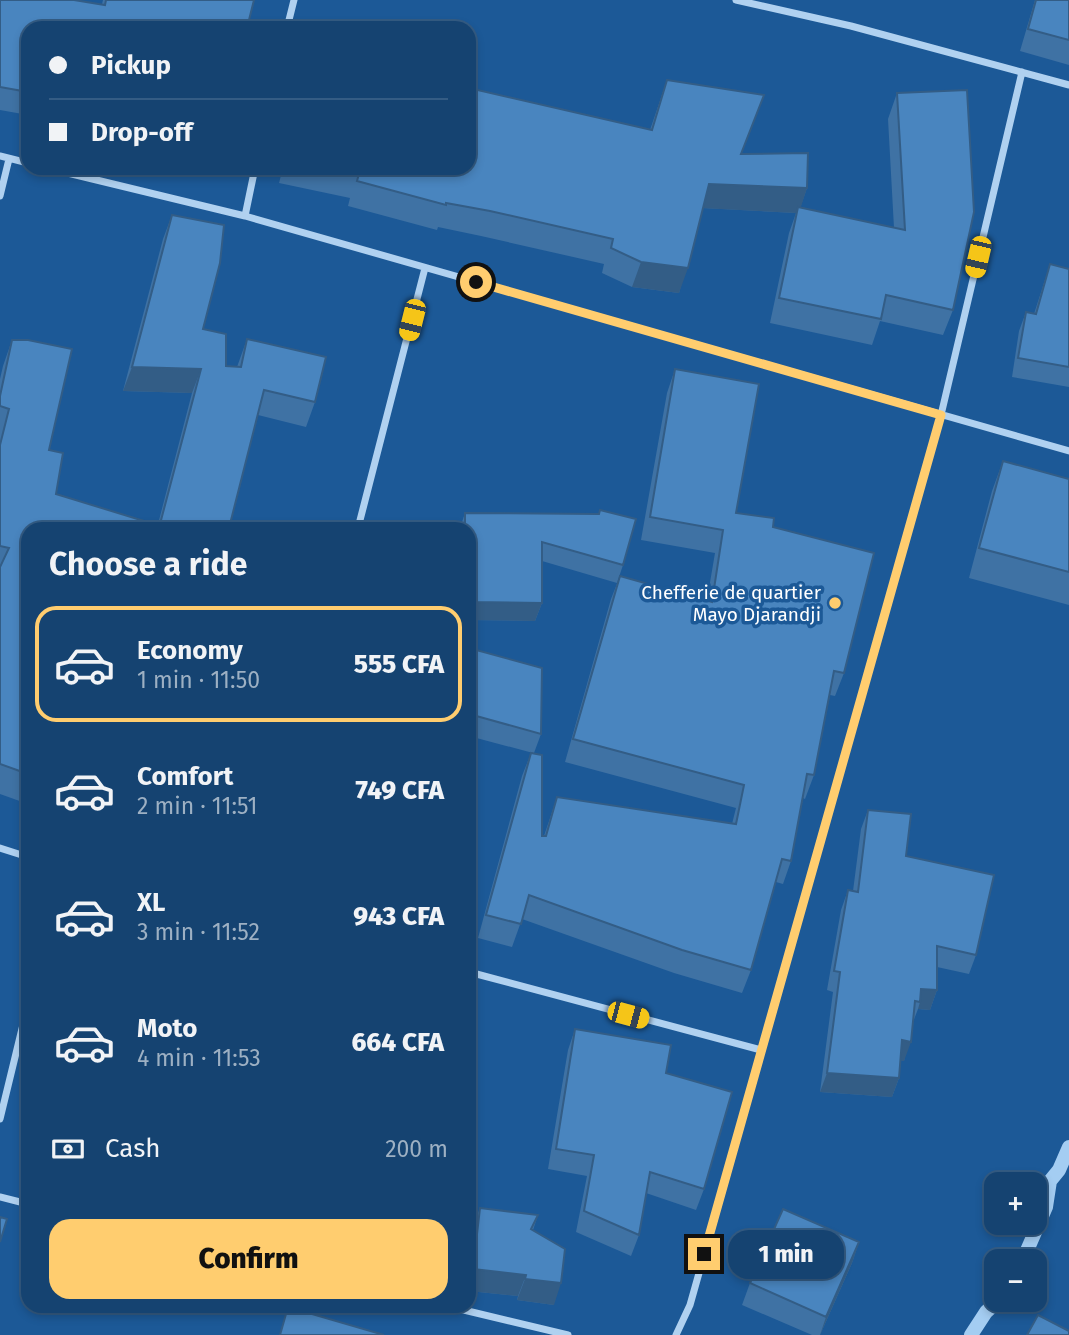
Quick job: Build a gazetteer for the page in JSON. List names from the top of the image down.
{
  "places": ["Chefferie de quartier Mayo Djarandji"],
  "page": {
    "banner": ["Pickup", "Drop-off"],
    "heading": "Choose a ride",
    "list": [
      {
        "name": "Economy",
        "note": "1 min · 11:50",
        "value": "555 CFA"
      },
      {
        "name": "Comfort",
        "note": "2 min · 11:51",
        "value": "749 CFA"
      },
      {
        "name": "XL",
        "note": "3 min · 11:52",
        "value": "943 CFA"
      },
      {
        "name": "Moto",
        "note": "4 min · 11:53",
        "value": "664 CFA"
      }
    ],
    "pay": ["Cash", "200 m"],
    "map_buttons": ["+", "−"],
    "buttons": "Confirm",
    "bubble": "1 min"
  }
}
